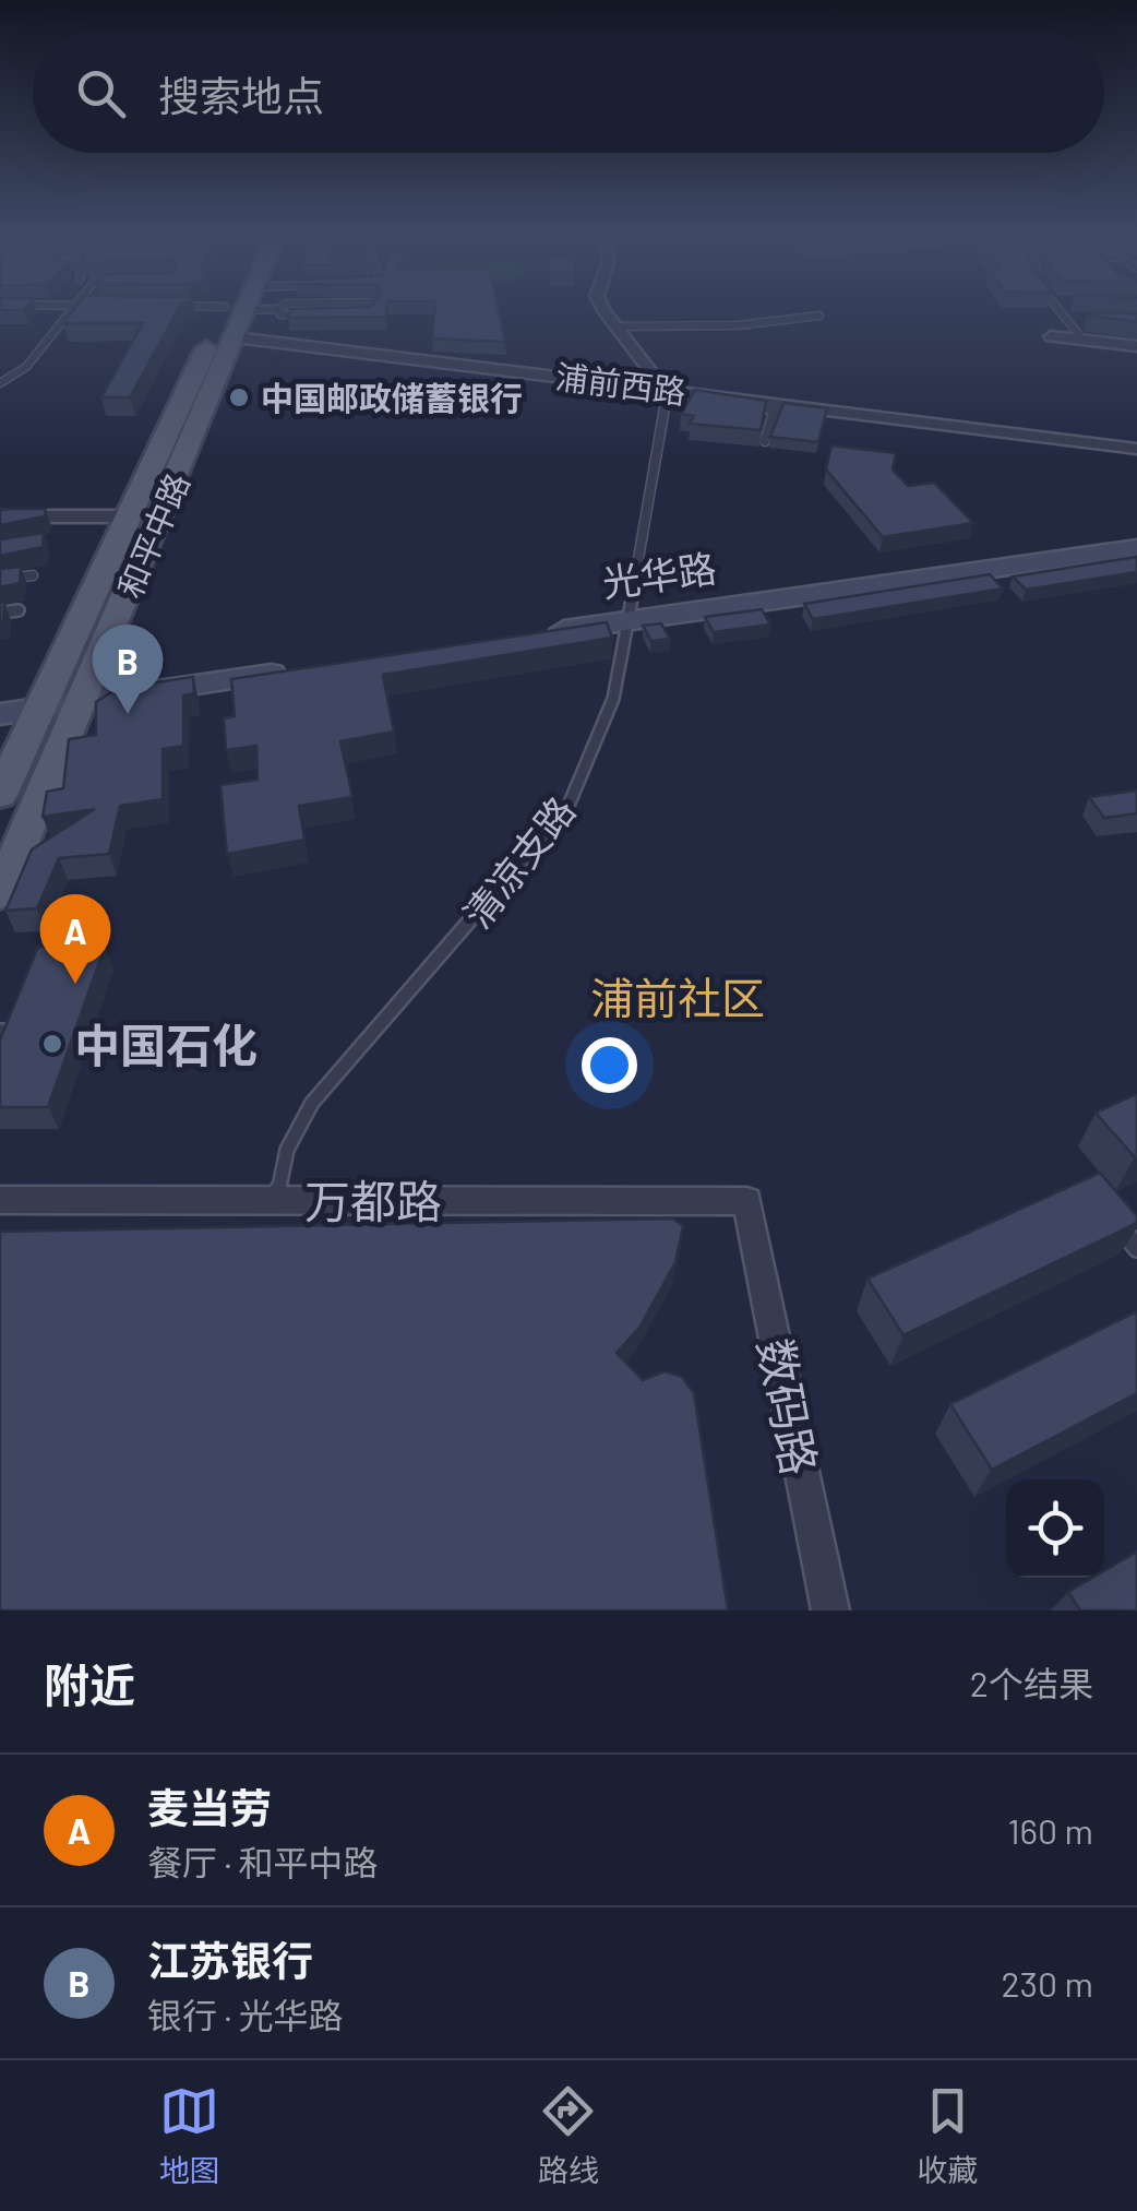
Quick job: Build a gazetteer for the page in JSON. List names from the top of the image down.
{
  "streets": {
    "main road": ["和平中路", "光华路"],
    "street": ["浦前西路", "万都路", "数码路"],
    "lane": ["清凉支路"]
  },
  "crossings": [
    ["浦前西路", "和平中路"],
    ["浦前西路", "清凉支路"],
    ["光华路", "清凉支路"],
    ["清凉支路", "万都路"],
    ["万都路", "数码路"]
  ],
  "districts": ["浦前社区"],
  "places": ["中国邮政储蓄银行", "中国石化"],
  "page": {
    "search": "搜索地点",
    "pins": ["B", "A"],
    "heading": ["附近", "2个结果"],
    "list": [
      {
        "mark": "A",
        "name": "麦当劳",
        "note": "餐厅 · 和平中路",
        "value": "160 m"
      },
      {
        "mark": "B",
        "name": "江苏银行",
        "note": "银行 · 光华路",
        "value": "230 m"
      }
    ],
    "nav": ["地图", "路线", "收藏"]
  }
}
